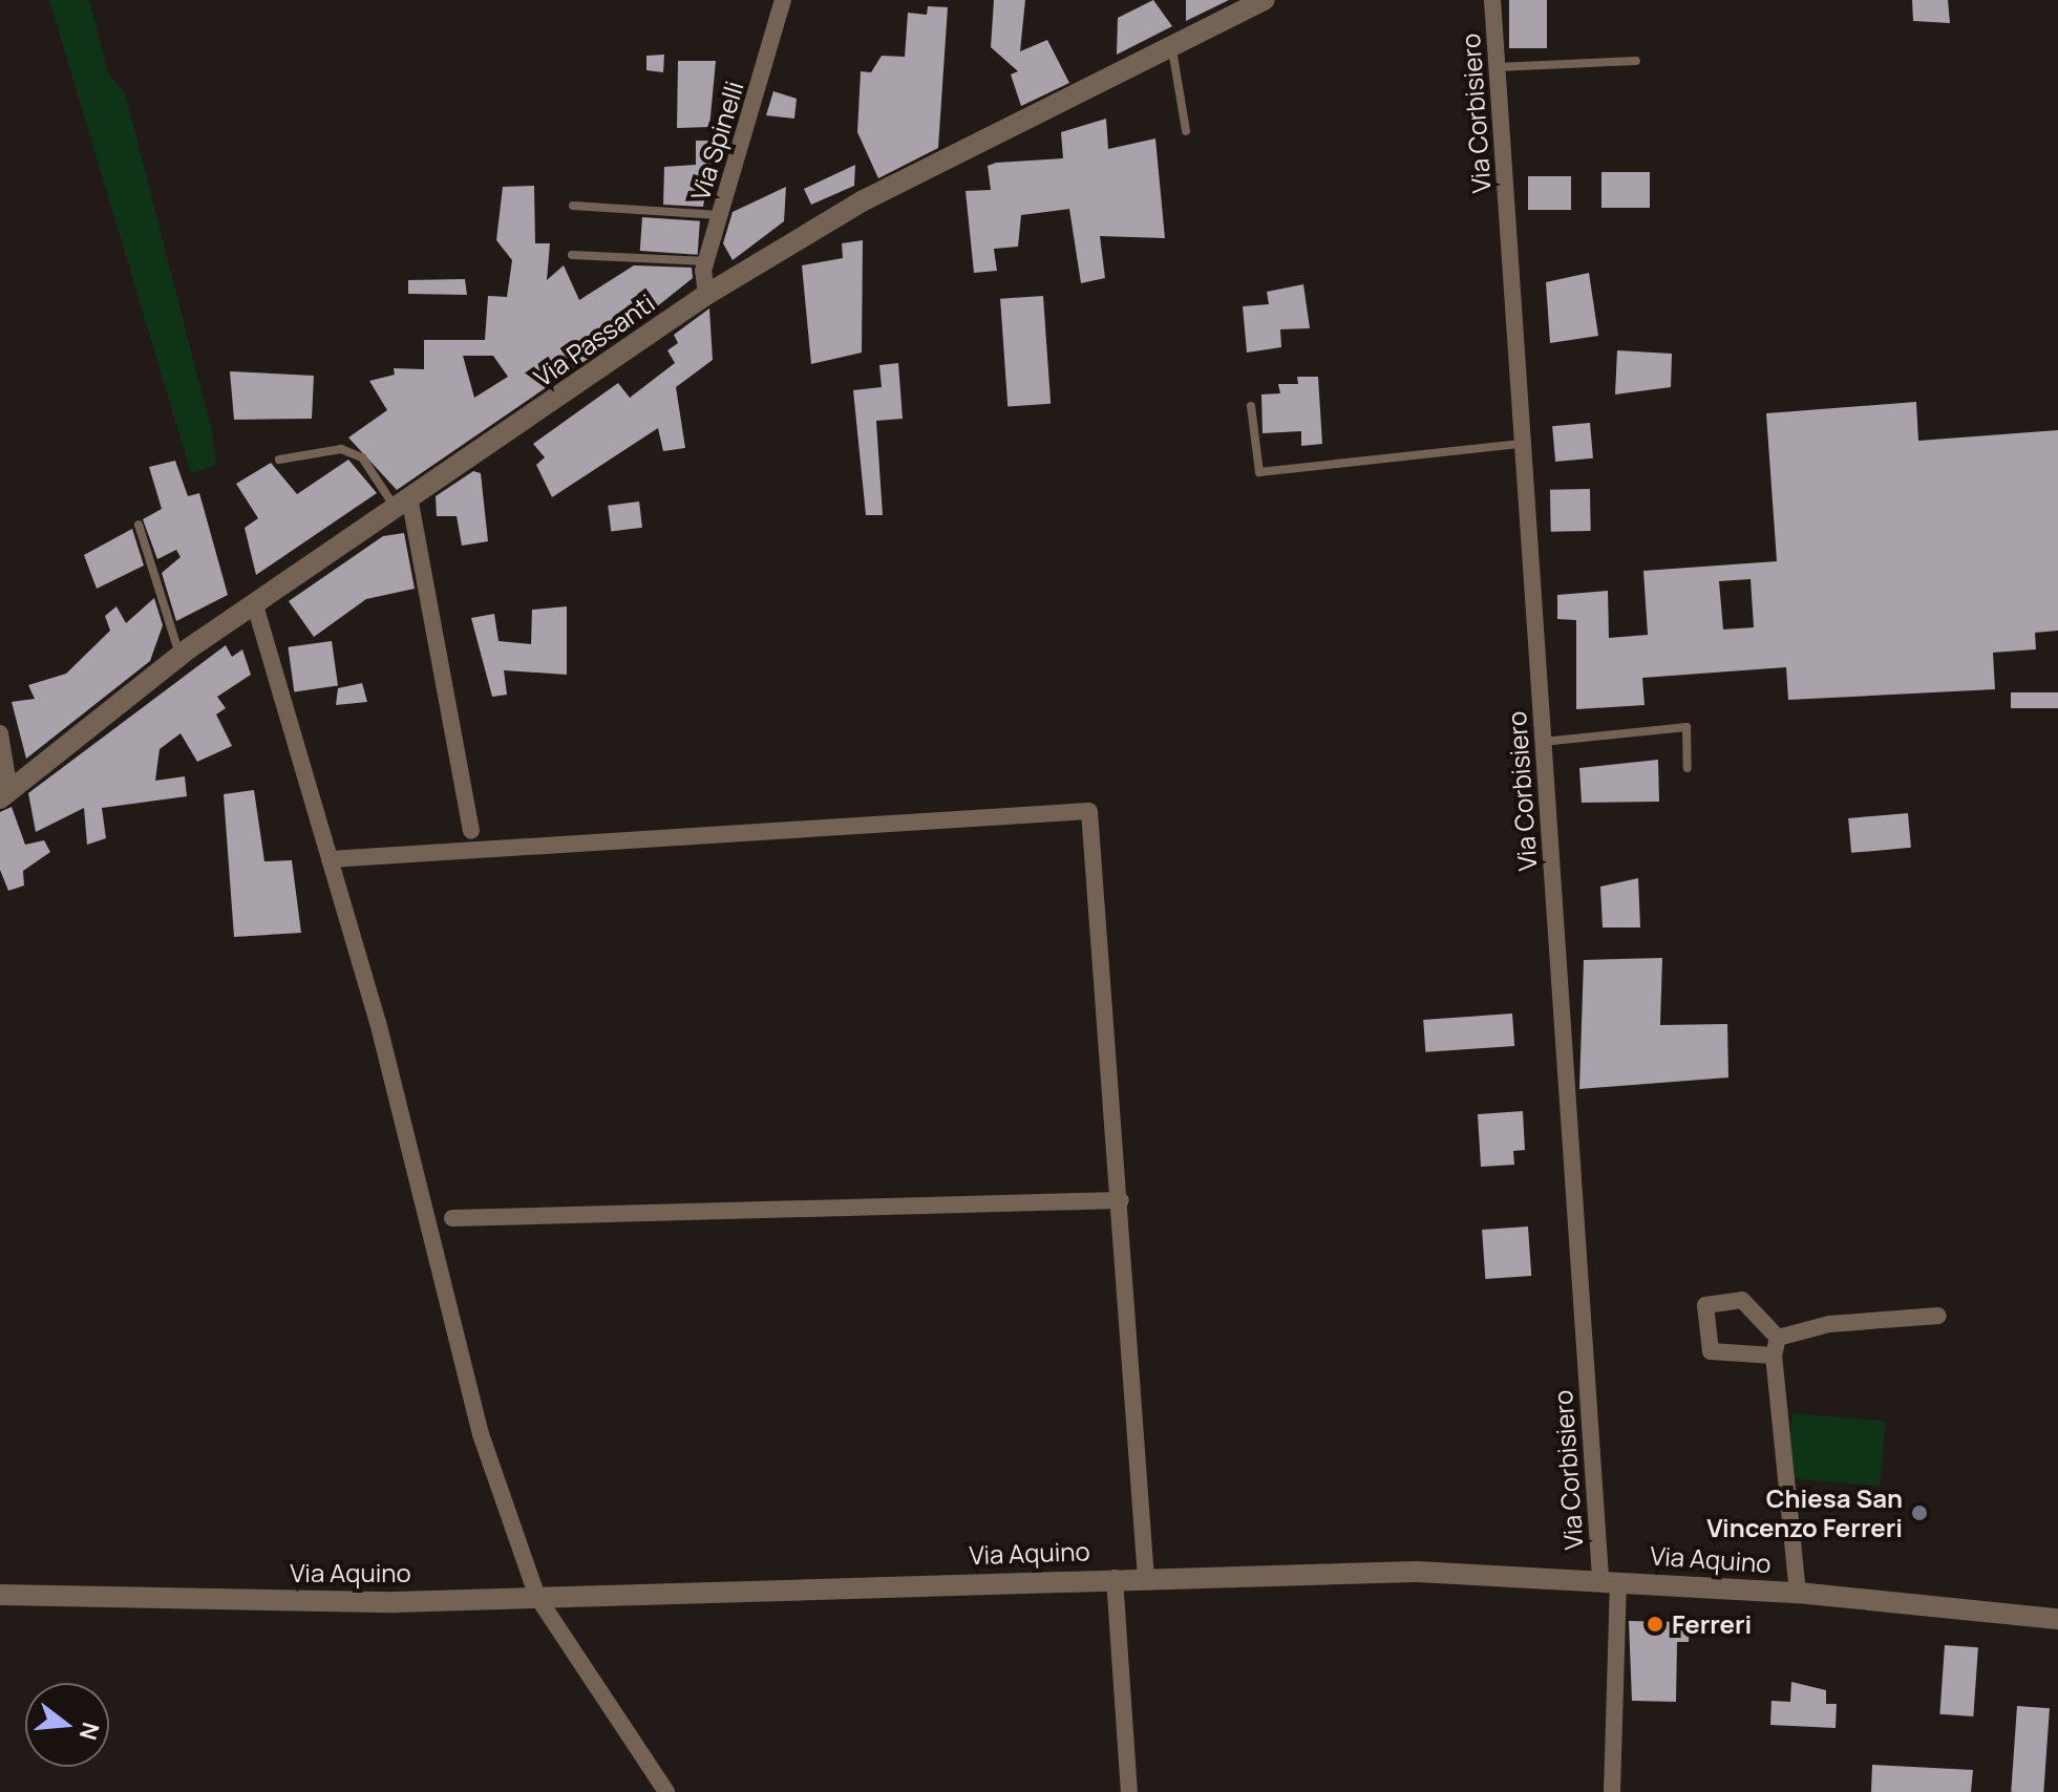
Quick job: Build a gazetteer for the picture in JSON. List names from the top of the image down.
{
  "streets": {
    "street": [
      "Via Corbisiero",
      "Via Spinelli",
      "Via Passanti",
      "Via Aquino"
    ]
  },
  "crossings": [
    ["Via Corbisiero", "Via Aquino"],
    ["Via Spinelli", "Via Passanti"]
  ],
  "places": ["Chiesa San Vincenzo Ferreri", "Ferreri"],
  "north": "right"
}
